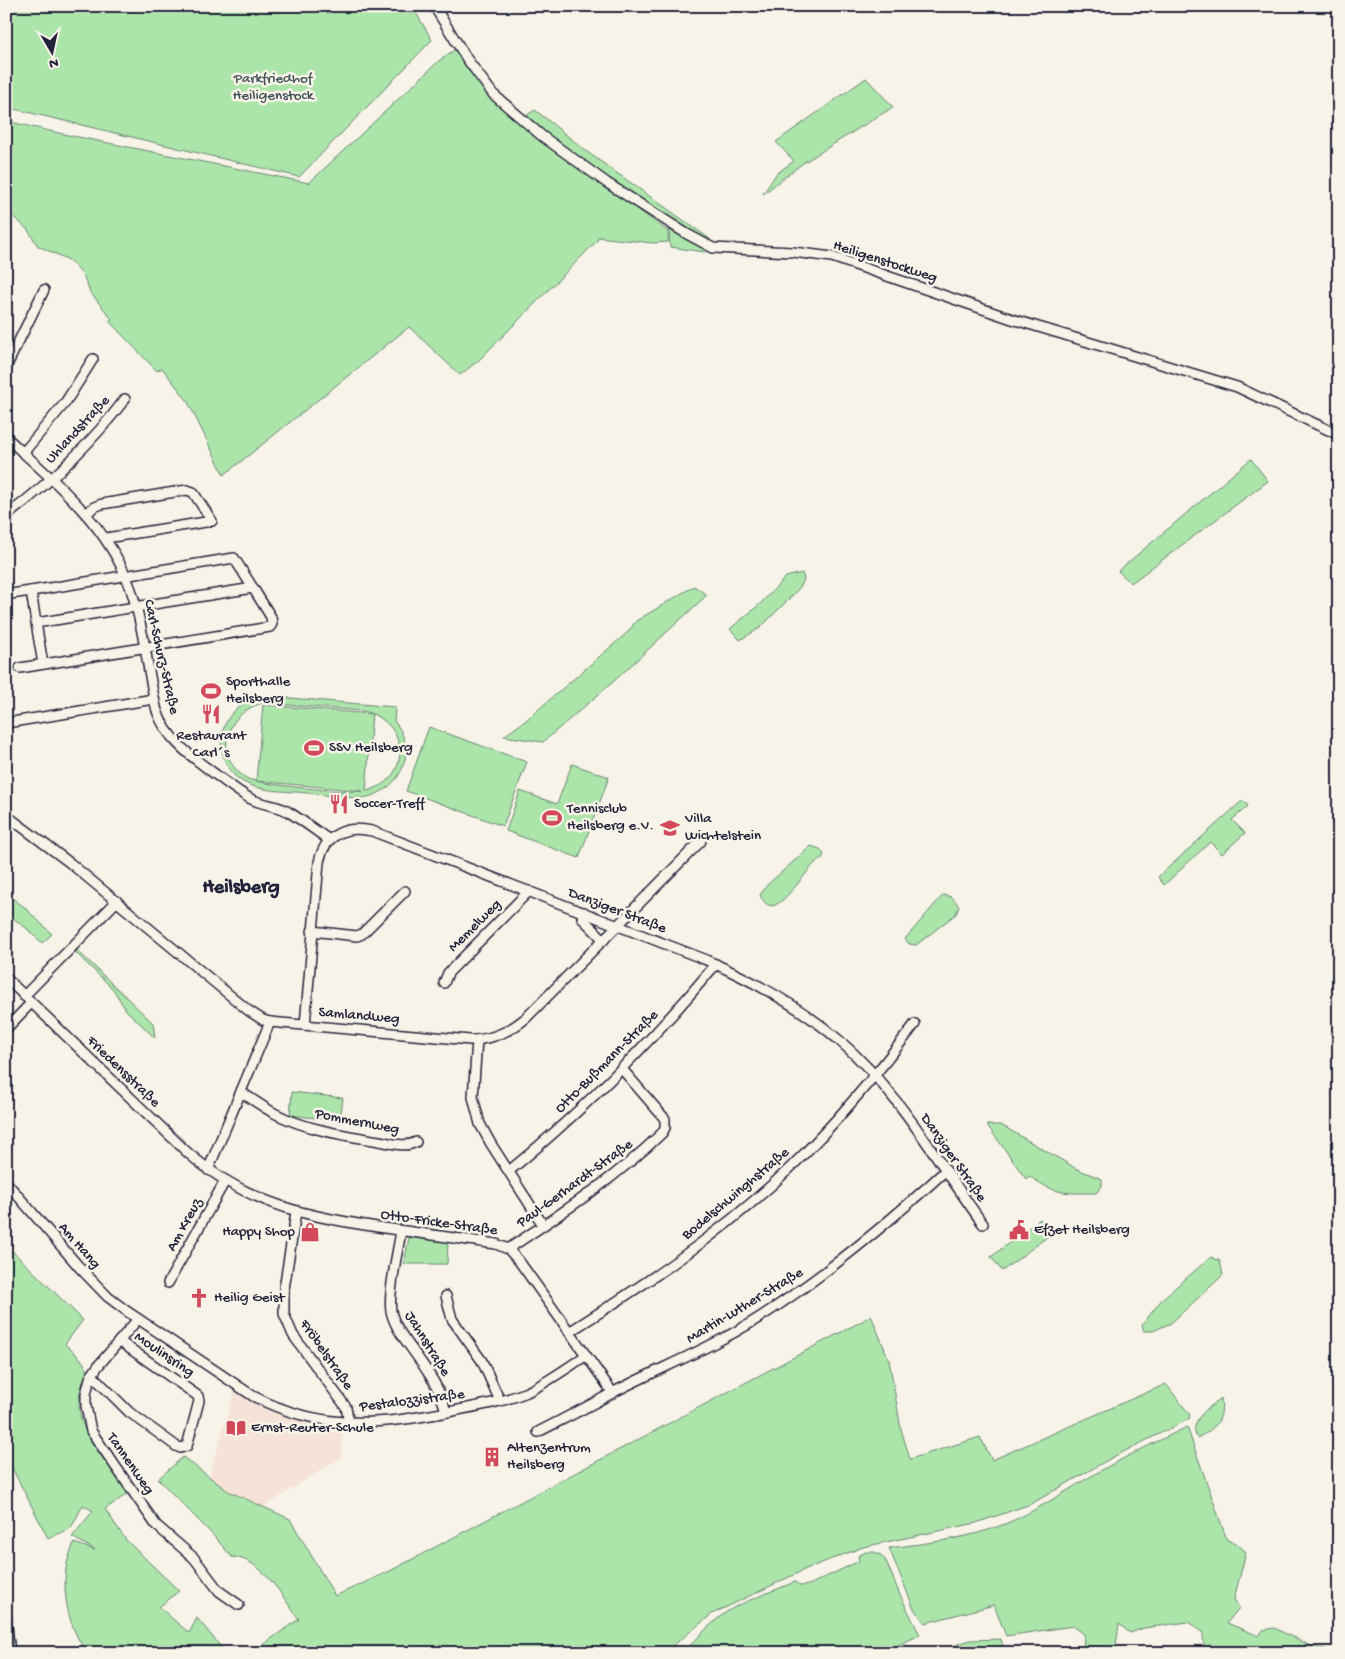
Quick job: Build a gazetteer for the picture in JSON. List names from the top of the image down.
{
  "streets": {
    "street": [
      "Heiligenstockweg",
      "Uhlandstraße",
      "Carl-Schurz-Straße",
      "Danziger Straße",
      "Memelweg",
      "Samlandweg",
      "Otto-Bußmann-Straße",
      "Friedensstraße",
      "Pommernweg",
      "Paul-Gerhardt-Straße",
      "Bodelschwinghstraße",
      "Otto-Fricke-Straße",
      "Am Kreuz",
      "Am Hang",
      "Martin-Luther-Straße",
      "Jahnstraße",
      "Moulinsring",
      "Fröbelstraße",
      "Pestalozzistraße",
      "Tannenweg"
    ]
  },
  "crossings": [
    ["Uhlandstraße", "Carl-Schurz-Straße"],
    ["Carl-Schurz-Straße", "Danziger Straße"],
    ["Danziger Straße", "Memelweg"],
    ["Danziger Straße", "Samlandweg"],
    ["Danziger Straße", "Otto-Bußmann-Straße"],
    ["Danziger Straße", "Bodelschwinghstraße"],
    ["Danziger Straße", "Martin-Luther-Straße"],
    ["Otto-Bußmann-Straße", "Paul-Gerhardt-Straße"],
    ["Friedensstraße", "Otto-Fricke-Straße"],
    ["Friedensstraße", "Am Kreuz"],
    ["Paul-Gerhardt-Straße", "Otto-Fricke-Straße"],
    ["Bodelschwinghstraße", "Otto-Fricke-Straße"],
    ["Otto-Fricke-Straße", "Am Kreuz"],
    ["Otto-Fricke-Straße", "Martin-Luther-Straße"],
    ["Otto-Fricke-Straße", "Jahnstraße"],
    ["Otto-Fricke-Straße", "Fröbelstraße"],
    ["Otto-Fricke-Straße", "Pestalozzistraße"],
    ["Am Hang", "Pestalozzistraße"],
    ["Am Hang", "Tannenweg"],
    ["Jahnstraße", "Pestalozzistraße"],
    ["Moulinsring", "Tannenweg"],
    ["Fröbelstraße", "Pestalozzistraße"],
    ["Pestalozzistraße", "Tannenweg"]
  ],
  "districts": ["Heilsberg"],
  "parks": ["Parkfriedhof Heiligenstock"],
  "places": {
    "sports": ["Sporthalle Heilsberg", "SSV Heilsberg", "Tennisclub Heilsberg e.V."],
    "restaurant": ["Restaurant Carl´s", "Soccer-Treff"],
    "school or university": ["Villa Wichtelstein"],
    "public building": ["Efzet Heilsberg"],
    "shop": ["Happy Shop"],
    "church": ["Heilig Geist"],
    "library": ["Ernst-Reuter-Schule"],
    "building": ["Altenzentrum Heilsberg"]
  },
  "north": "bottom"
}
